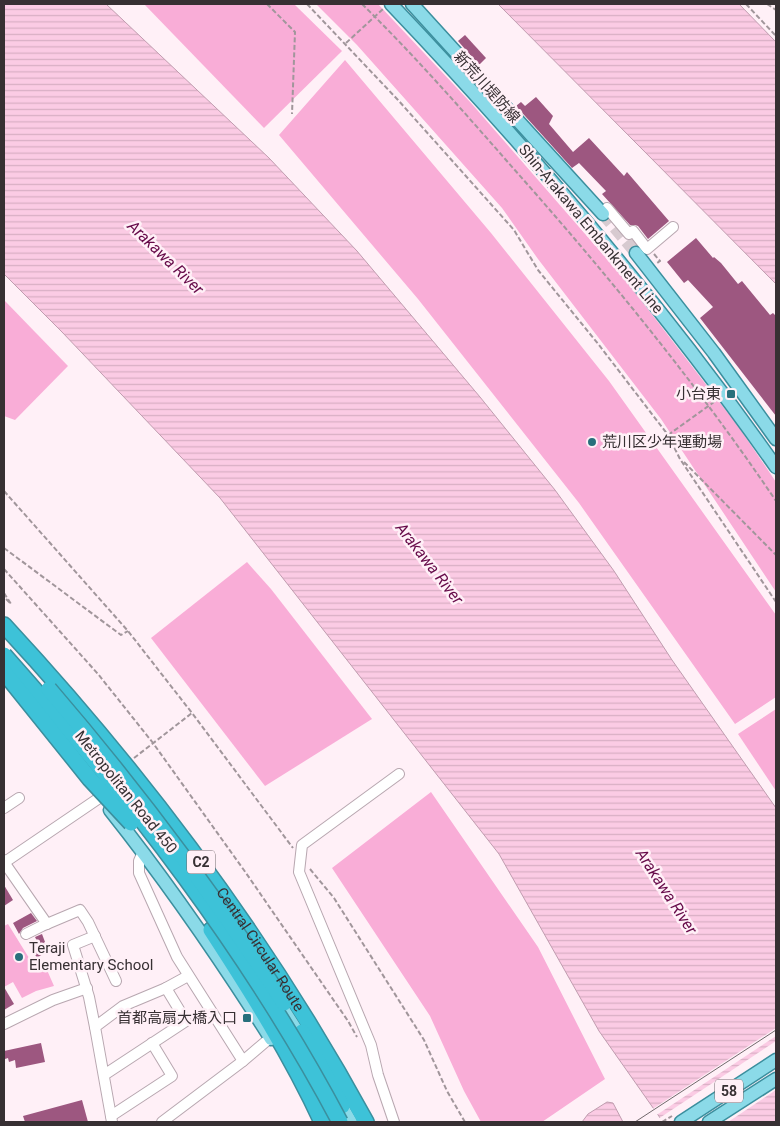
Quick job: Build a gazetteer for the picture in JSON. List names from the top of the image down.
{
  "streets": {
    "highway": ["C2", "Central Circular Route"],
    "main road": [
      "新荒川堤防線",
      "Shin-Arakawa Embankment Line",
      "Metropolitan Road 450",
      "58"
    ]
  },
  "water": ["Arakawa River"],
  "places": {
    "transit": ["小台東", "首都高扇大橋入口"],
    "other": ["荒川区少年運動場", "Teraji Elementary School"]
  }
}
